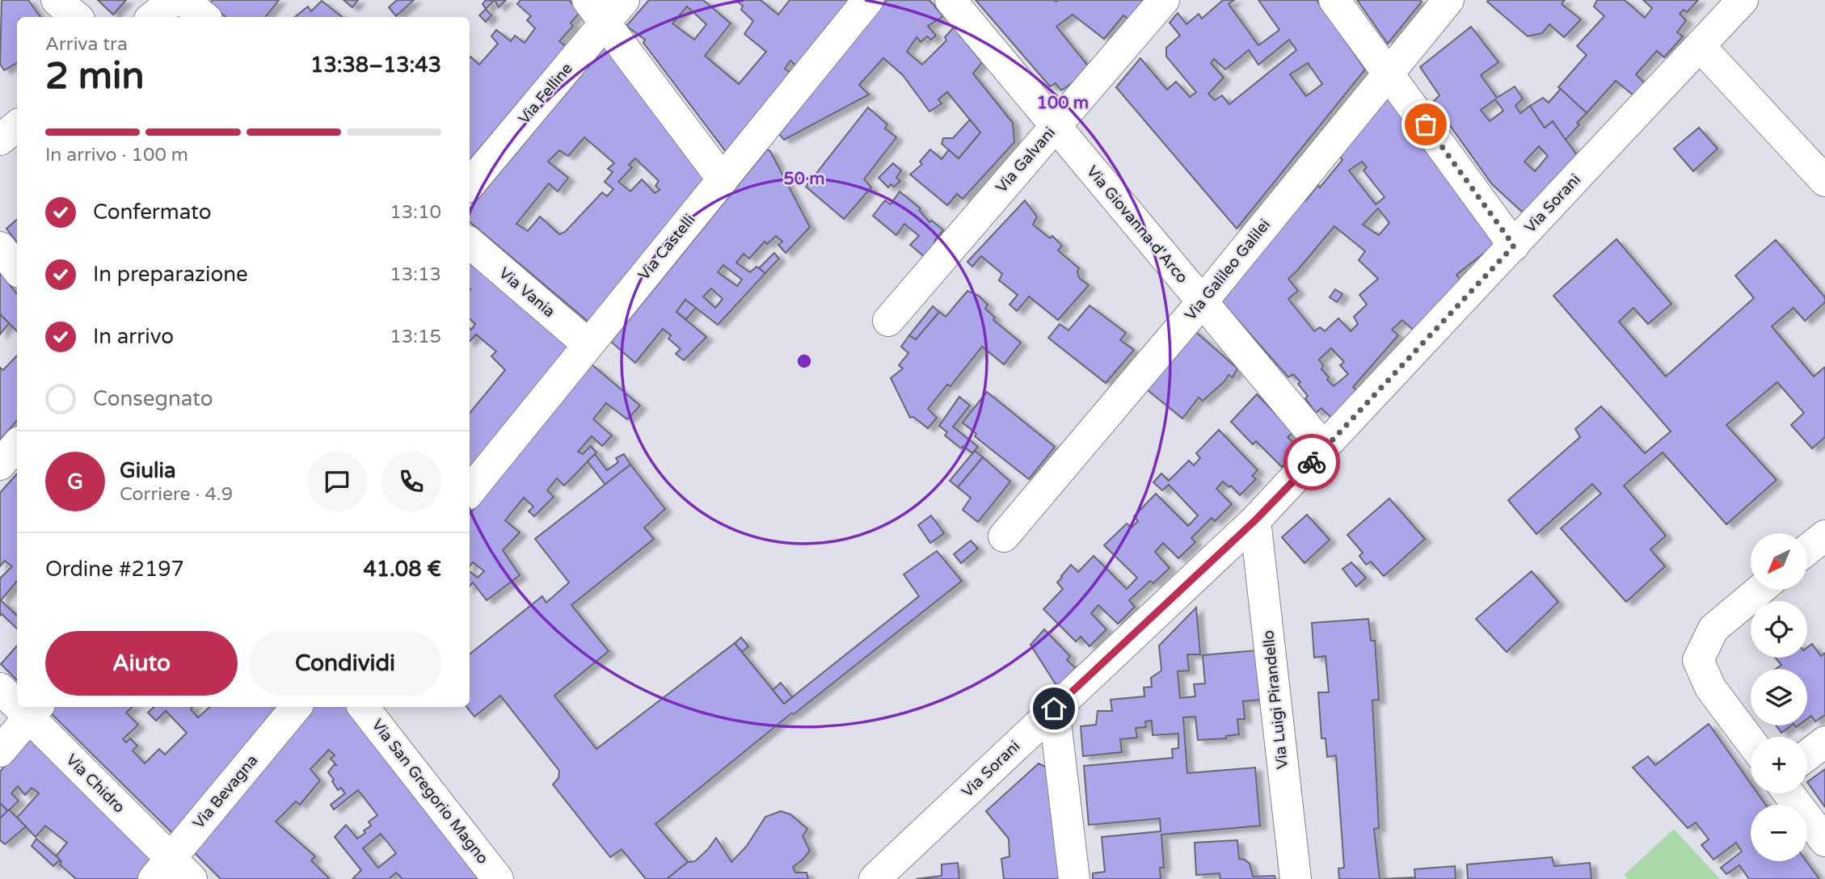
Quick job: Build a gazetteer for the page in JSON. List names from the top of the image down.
{
  "streets": {
    "street": [
      "Via Felline",
      "Via Galvani",
      "Via Sorani",
      "Via Giovanna d'Arco",
      "Via Castelli",
      "Via Galileo Galilei",
      "Via Vania",
      "Via Luigi Pirandello",
      "Via Chidro",
      "Via Bevagna",
      "Via San Gregorio Magno"
    ]
  },
  "crossings": [
    ["Via Galvani", "Via Giovanna d'Arco"],
    ["Via Sorani", "Via Giovanna d'Arco"],
    ["Via Sorani", "Via Luigi Pirandello"],
    ["Via Giovanna d'Arco", "Via Galileo Galilei"],
    ["Via Castelli", "Via Vania"],
    ["Via Chidro", "Via Bevagna"]
  ],
  "north": "bottom left",
  "page": {
    "heading": ["2 min", "Arriva tra", "13:38–13:43"],
    "panel": [
      "Giulia",
      "Corriere · 4.9",
      "Ordine #2197",
      "41.08 €"
    ],
    "bar": "In arrivo · 100 m",
    "list": [
      ["Confermato", "13:10"],
      ["In preparazione", "13:13"],
      ["In arrivo", "13:15"],
      "Consegnato"
    ],
    "round": "G",
    "map_buttons": ["+", "−"],
    "buttons": ["Aiuto", "Condividi"]
  },
  "rings": ["100 m", "50 m"]
}
